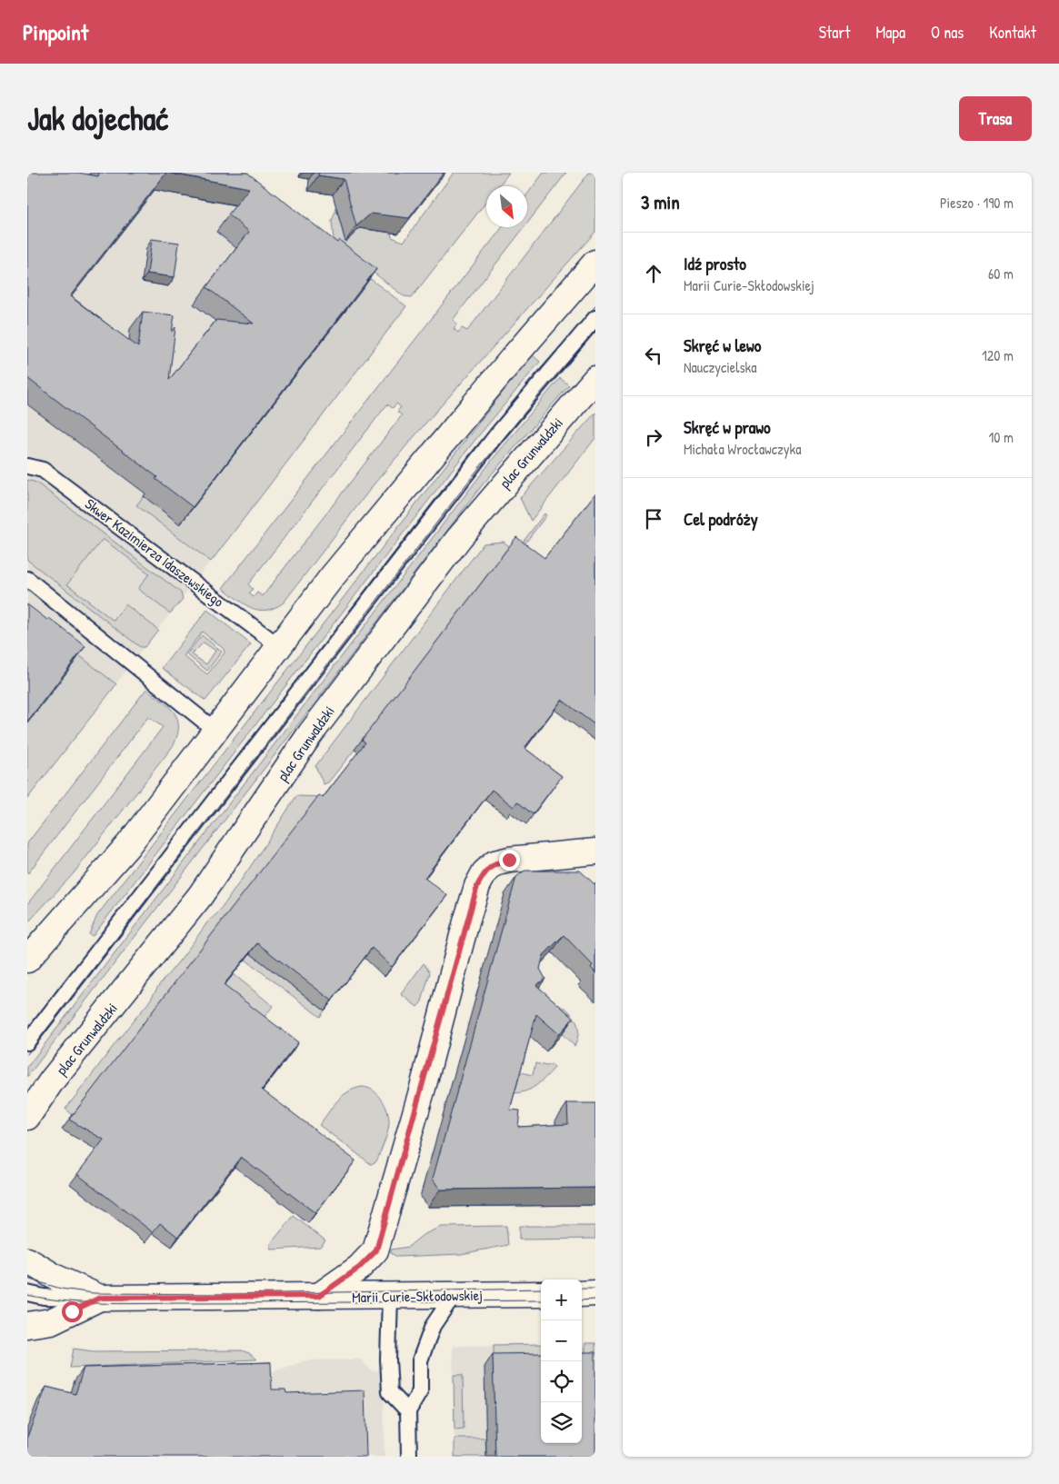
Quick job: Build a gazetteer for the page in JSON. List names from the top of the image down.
{
  "streets": {
    "main road": ["plac Grunwaldzki", "Marii Curie-Skłodowskiej"],
    "lane": ["Skwer Kazimierza Idaszewskiego"]
  },
  "north": "bottom right",
  "page": {
    "header": "Pinpoint",
    "nav": [
      "Start",
      "Mapa",
      "O nas",
      "Kontakt"
    ],
    "buttons": "Trasa",
    "title": "Jak dojechać",
    "heading": ["3 min", "Pieszo · 190 m"],
    "list": [
      ["Idź prosto", "Marii Curie-Skłodowskiej", "60 m"],
      ["Skręć w lewo", "Nauczycielska", "120 m"],
      ["Skręć w prawo", "Michała Wrocławczyka", "10 m"],
      "Cel podróży"
    ],
    "map_buttons": ["+", "−"]
  }
}
